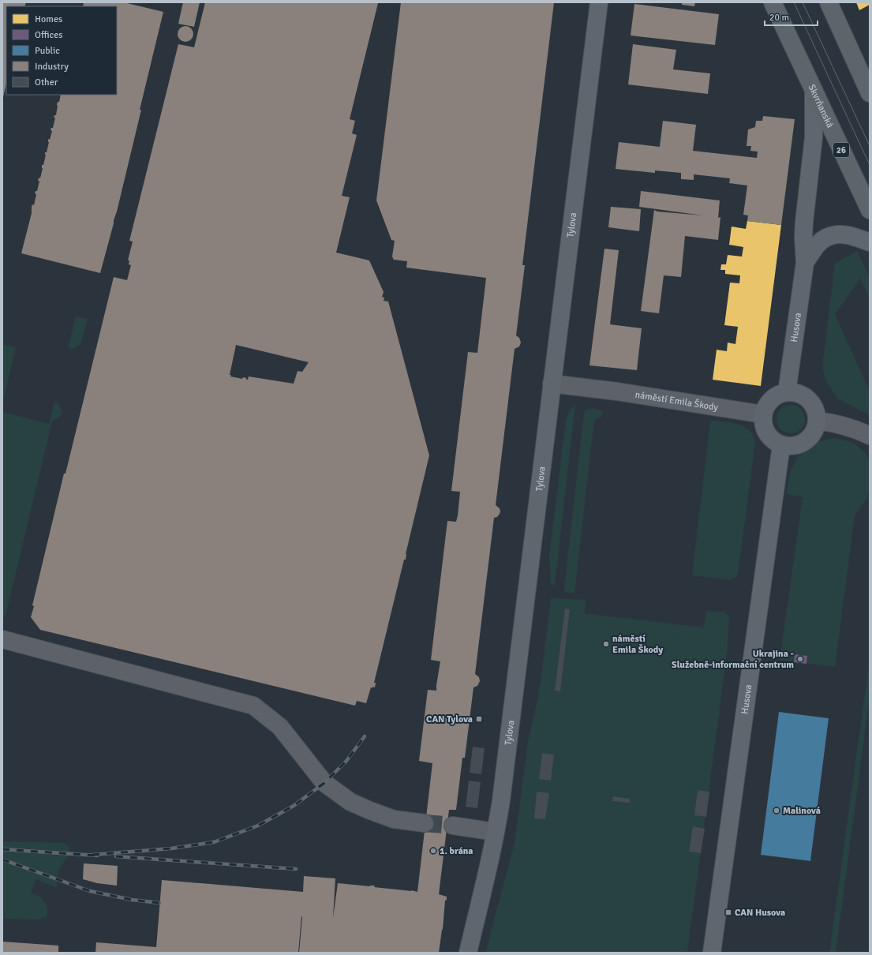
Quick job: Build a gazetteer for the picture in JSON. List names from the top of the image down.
{
  "streets": {
    "main road": ["Skvrňanská", "26"],
    "street": ["Tylova", "Husova", "náměstí Emila Škody"]
  },
  "crossings": [
    ["Tylova", "náměstí Emila Škody"],
    ["Husova", "náměstí Emila Škody"]
  ],
  "places": {
    "other": [
      "náměstí Emila Škody",
      "Ukrajina - Služebně-informační centrum",
      "Malinová",
      "1. brána"
    ],
    "transit": ["CAN Tylova", "CAN Husova"]
  },
  "legend": [
    "Homes",
    "Offices",
    "Public",
    "Industry",
    "Other"
  ],
  "scale_bar": "20 m"
}
